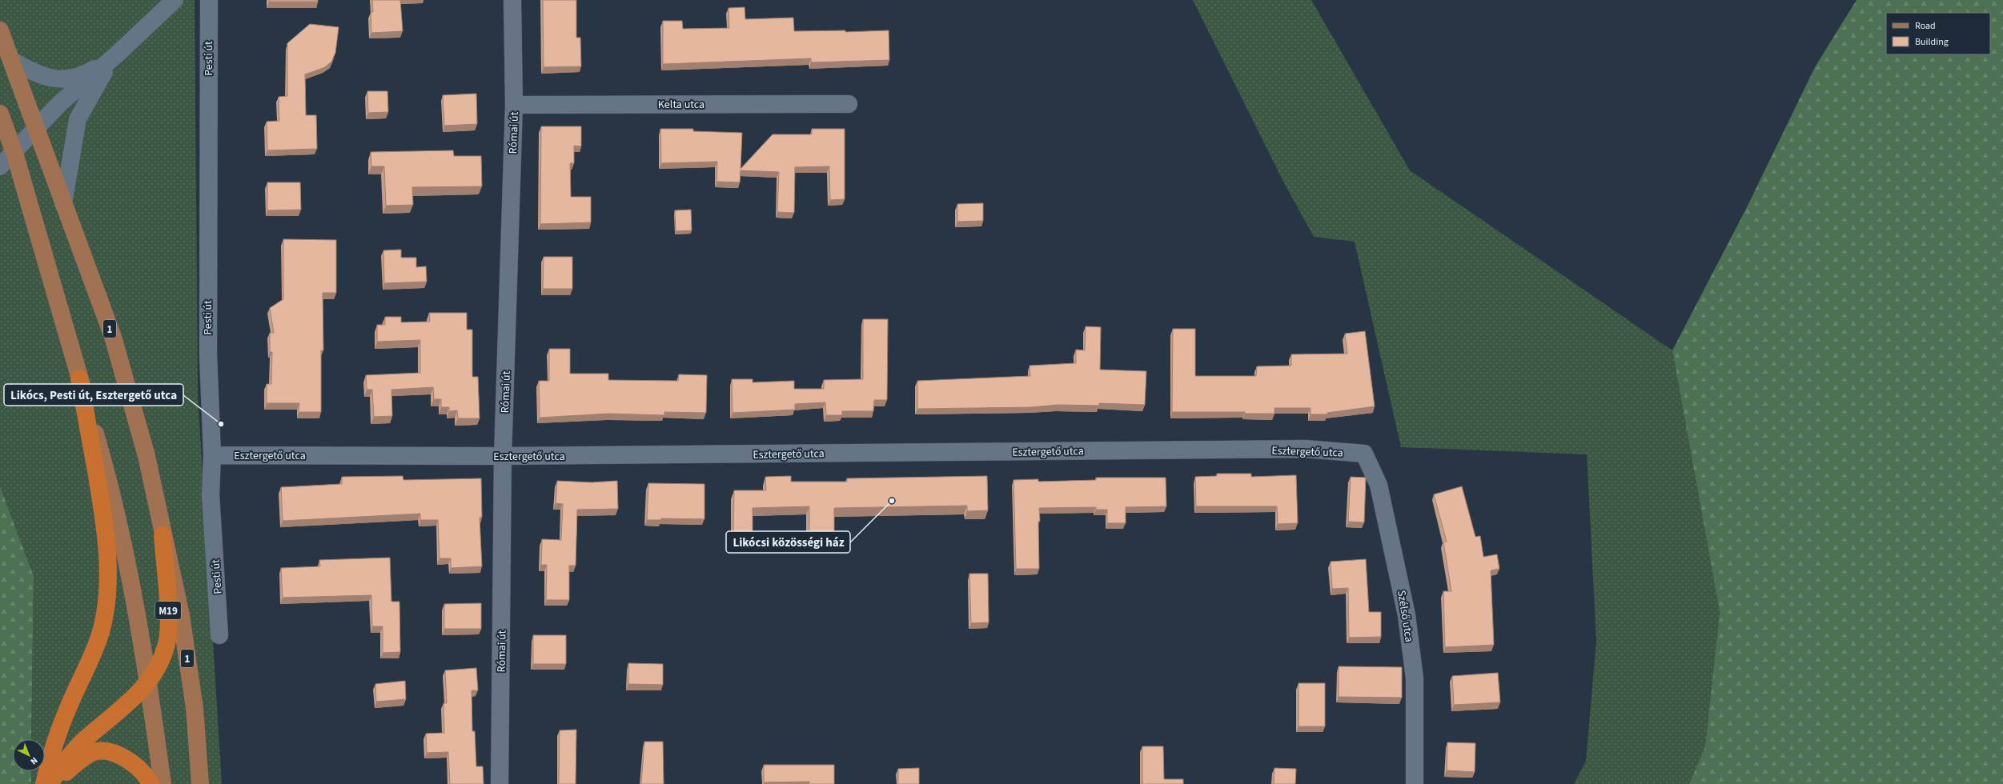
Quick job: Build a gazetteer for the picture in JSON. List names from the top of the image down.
{
  "streets": {
    "highway": ["M19"],
    "main road": ["1"],
    "street": [
      "Pesti út",
      "Kelta utca",
      "Római út",
      "Esztergető utca",
      "Szélső utca"
    ]
  },
  "crossings": [
    ["Pesti út", "Esztergető utca"],
    ["Kelta utca", "Római út"],
    ["Római út", "Esztergető utca"],
    ["1", "M19"],
    ["Esztergető utca", "Szélső utca"]
  ],
  "places": ["Likócs, Pesti út, Esztergető utca", "Likócsi közösségi ház"],
  "legend": ["Road", "Building"],
  "north": "bottom right"
}
